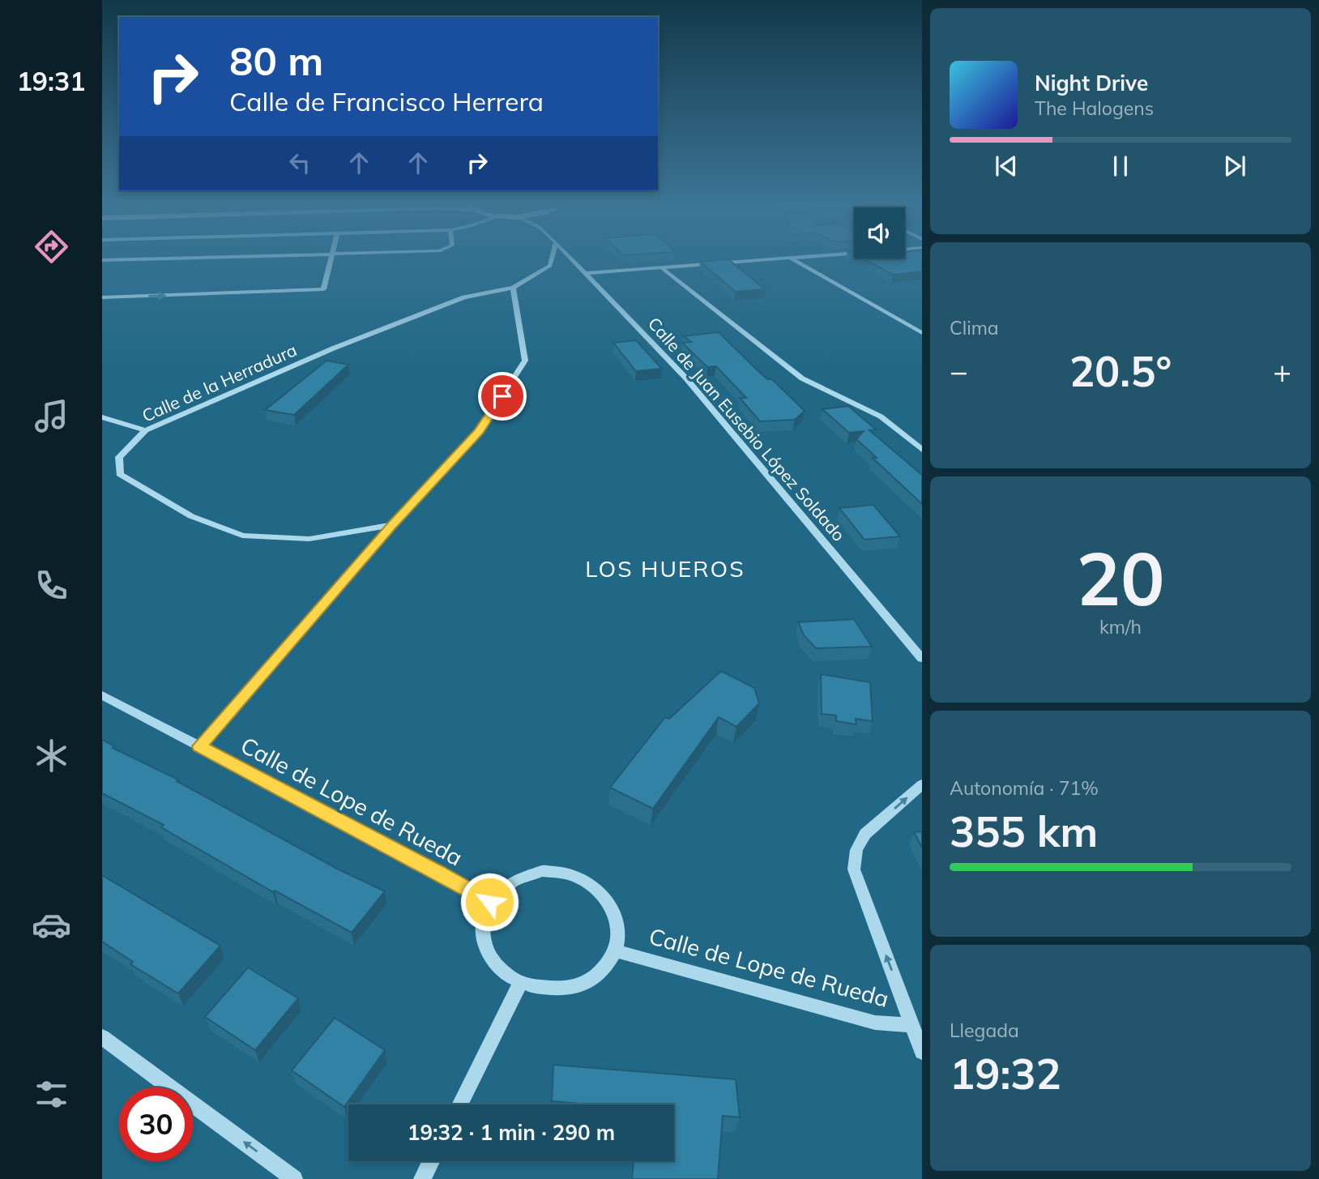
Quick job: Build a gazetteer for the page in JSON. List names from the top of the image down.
{
  "streets": {
    "street": ["Calle de la Herradura", "Calle de Juan Eusebio López Soldado", "Calle de Lope de Rueda"]
  },
  "districts": ["LOS HUEROS"],
  "page": {
    "tabs": "19:31",
    "turn": ["80 m", "Calle de Francisco Herrera"],
    "song": ["Night Drive", "The Halogens"],
    "tile": [
      "Clima",
      ["20", "km/h"],
      ["Autonomía · 71%", "355 km"],
      ["Llegada", "19:32"]
    ],
    "heat": ["−", "20.5°", "+"],
    "limit": "30",
    "trip": "19:32 · 1 min · 290 m"
  }
}
